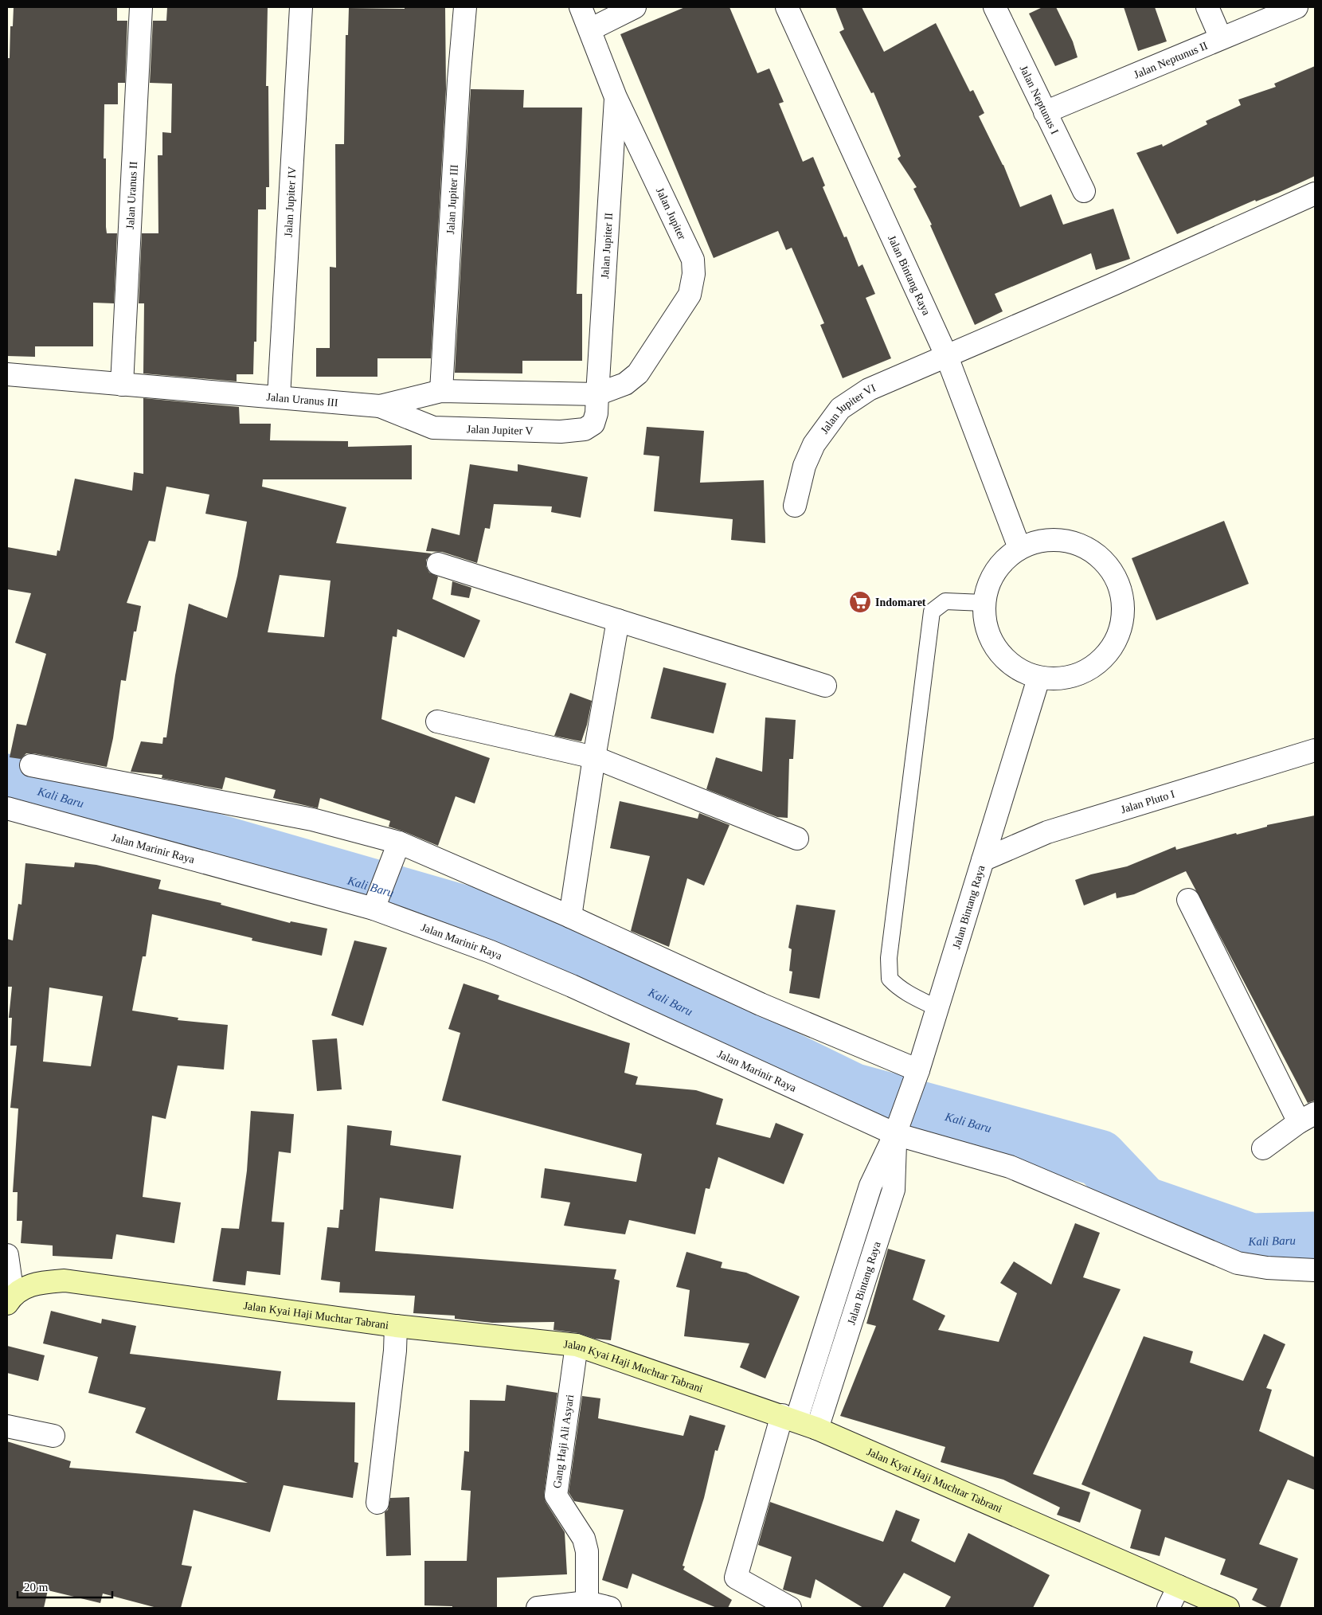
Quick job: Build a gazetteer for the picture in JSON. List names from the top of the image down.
{
  "streets": {
    "street": [
      "Jalan Neptunus II",
      "Jalan Neptunus I",
      "Jalan Uranus II",
      "Jalan Jupiter III",
      "Jalan Jupiter IV",
      "Jalan Jupiter",
      "Jalan Jupiter II",
      "Jalan Bintang Raya",
      "Jalan Uranus III",
      "Jalan Jupiter VI",
      "Jalan Jupiter V",
      "Jalan Pluto I",
      "Jalan Marinir Raya",
      "Jalan Kyai Haji Muchtar Tabrani",
      "Gang Haji Ali Asyari"
    ]
  },
  "crossings": [
    ["Jalan Neptunus II", "Jalan Neptunus I"],
    ["Jalan Uranus II", "Jalan Uranus III"],
    ["Jalan Jupiter III", "Jalan Uranus III"],
    ["Jalan Jupiter IV", "Jalan Uranus III"],
    ["Jalan Jupiter", "Jalan Jupiter II"],
    ["Jalan Jupiter", "Jalan Uranus III"],
    ["Jalan Jupiter", "Jalan Jupiter V"],
    ["Jalan Jupiter II", "Jalan Uranus III"],
    ["Jalan Jupiter II", "Jalan Jupiter V"],
    ["Jalan Bintang Raya", "Jalan Jupiter VI"],
    ["Jalan Bintang Raya", "Jalan Pluto I"],
    ["Jalan Bintang Raya", "Jalan Marinir Raya"],
    ["Jalan Bintang Raya", "Jalan Kyai Haji Muchtar Tabrani"],
    ["Jalan Uranus III", "Jalan Jupiter V"],
    ["Jalan Kyai Haji Muchtar Tabrani", "Gang Haji Ali Asyari"]
  ],
  "water": ["Kali Baru"],
  "places": {
    "supermarket": ["Indomaret"]
  },
  "scale_bar": "20 m"
}
